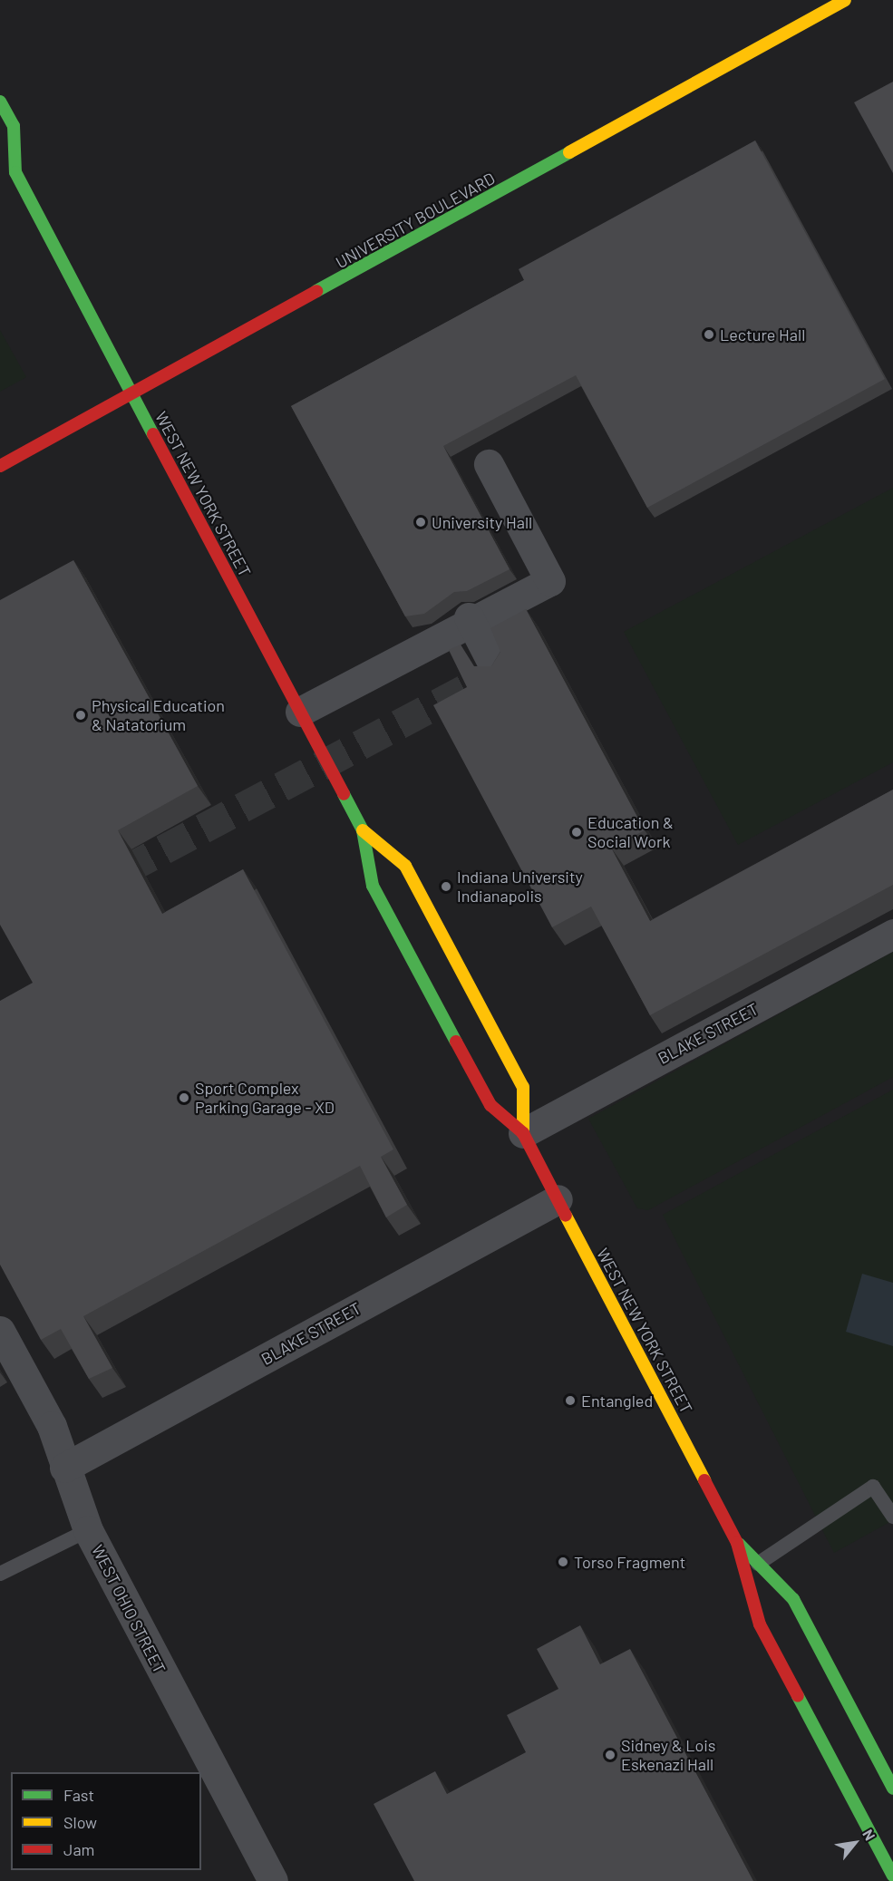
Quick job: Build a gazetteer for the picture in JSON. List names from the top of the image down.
{
  "streets": {
    "main road": ["UNIVERSITY BOULEVARD", "WEST NEW YORK STREET"],
    "street": ["BLAKE STREET", "WEST OHIO STREET"]
  },
  "crossings": [
    ["UNIVERSITY BOULEVARD", "WEST NEW YORK STREET"],
    ["WEST NEW YORK STREET", "BLAKE STREET"],
    ["BLAKE STREET", "WEST OHIO STREET"]
  ],
  "places": [
    "Lecture Hall",
    "University Hall",
    "Physical Education & Natatorium",
    "Education & Social Work",
    "Indiana University Indianapolis",
    "Sport Complex Parking Garage - XD",
    "Entangled",
    "Torso Fragment",
    "Sidney & Lois Eskenazi Hall"
  ],
  "legend": ["Fast", "Slow", "Jam"],
  "north": "top right"
}
